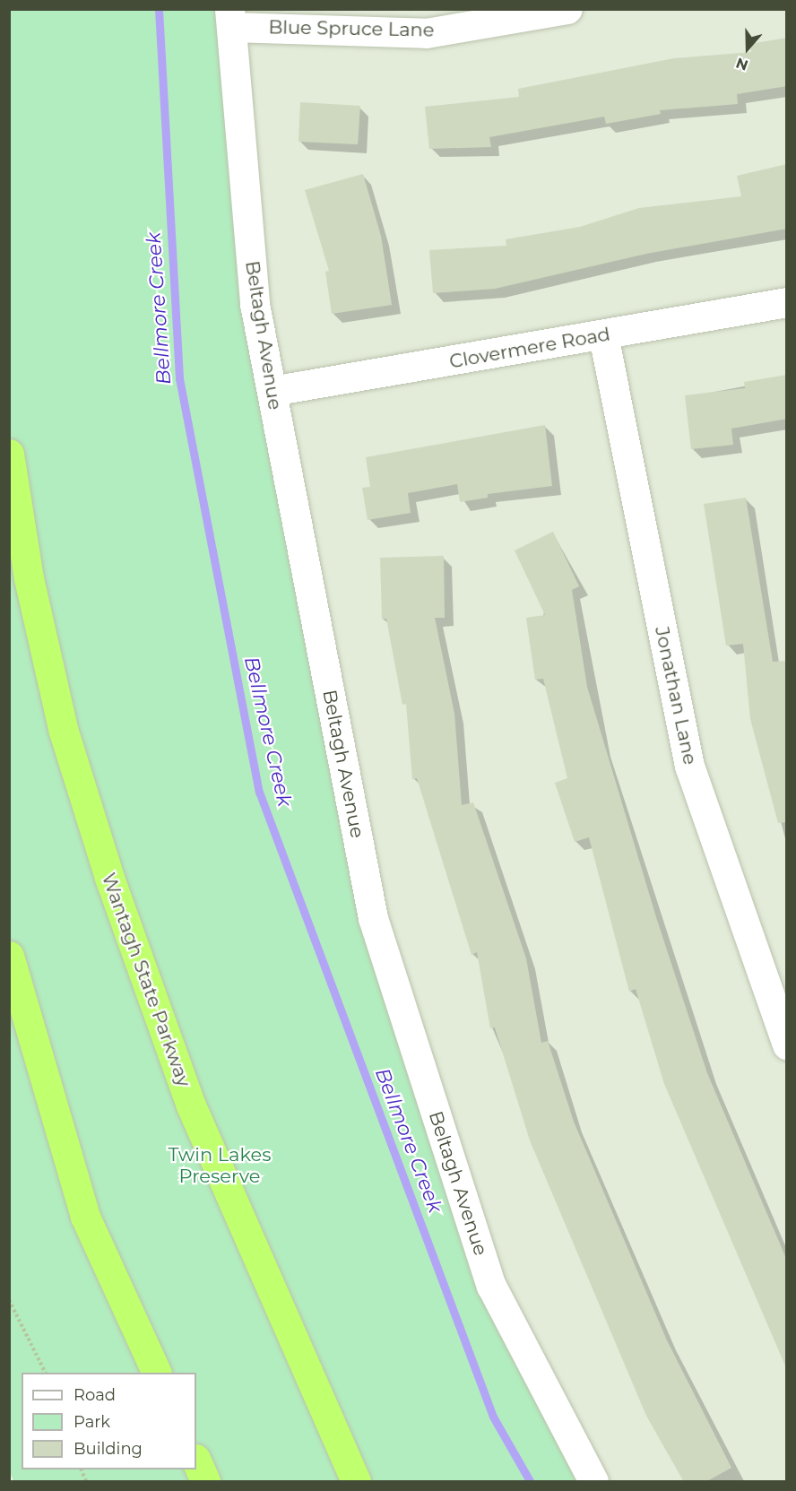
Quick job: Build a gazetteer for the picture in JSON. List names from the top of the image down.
{
  "streets": {
    "highway": ["Wantagh State Parkway"],
    "street": [
      "Blue Spruce Lane",
      "Beltagh Avenue",
      "Clovermere Road",
      "Jonathan Lane"
    ]
  },
  "crossings": [
    ["Blue Spruce Lane", "Beltagh Avenue"],
    ["Beltagh Avenue", "Clovermere Road"],
    ["Clovermere Road", "Jonathan Lane"]
  ],
  "water": ["Bellmore Creek"],
  "parks": ["Twin Lakes Preserve"],
  "legend": ["Road", "Park", "Building"],
  "north": "bottom"
}
